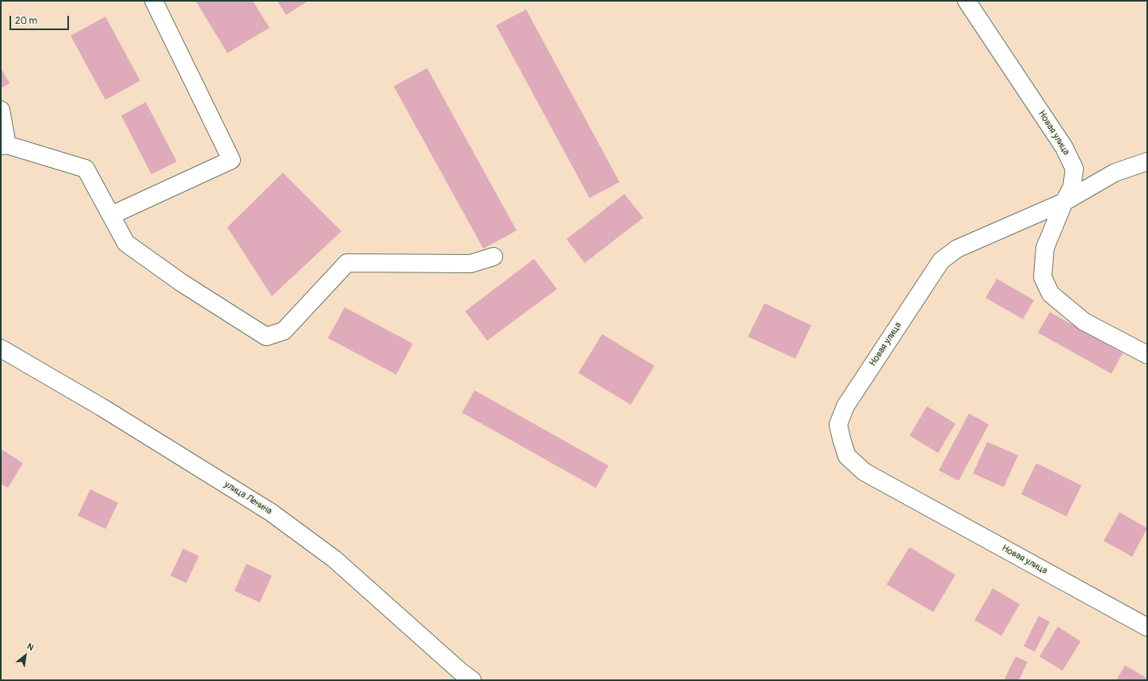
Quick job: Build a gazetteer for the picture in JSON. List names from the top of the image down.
{
  "streets": {
    "street": ["Новая улица", "улица Ленина"]
  },
  "scale_bar": "20 m",
  "north": "top right"
}
